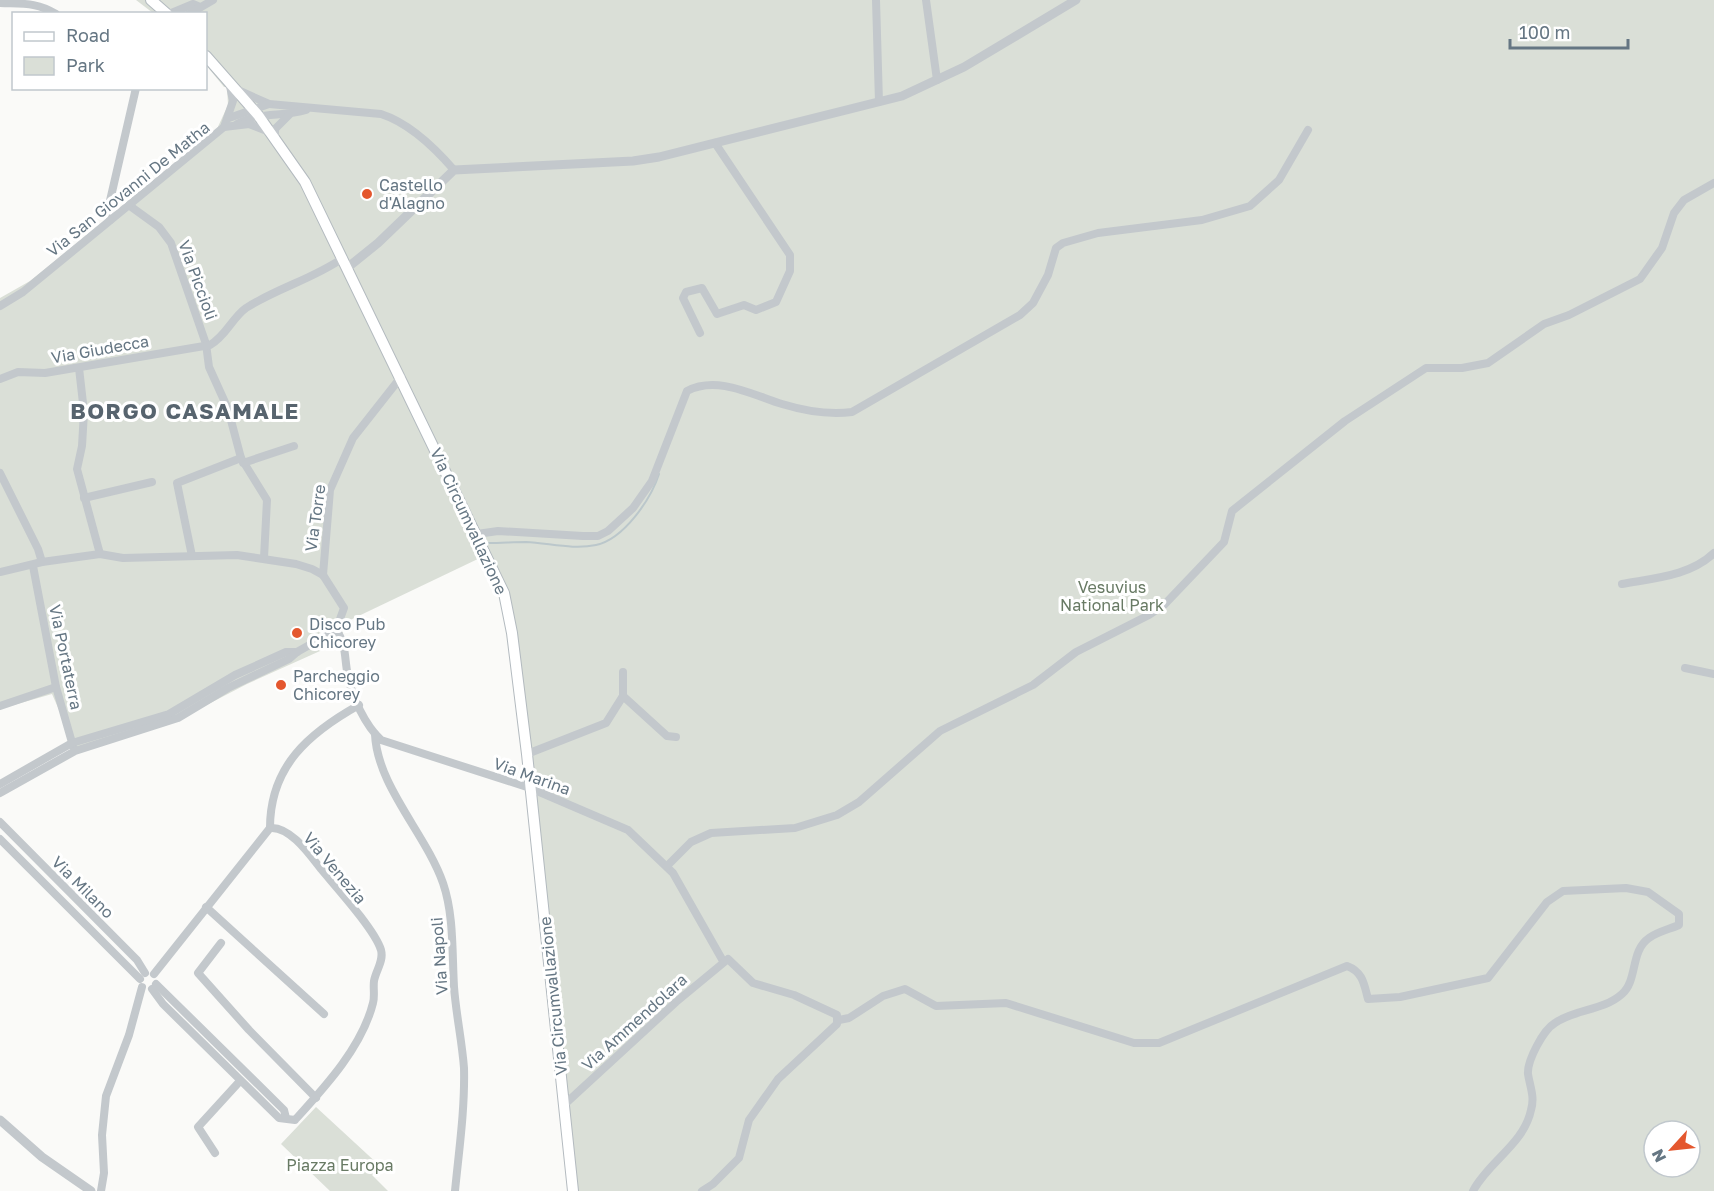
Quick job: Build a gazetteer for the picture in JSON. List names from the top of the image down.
{
  "streets": {
    "main road": ["Via Circumvallazione"],
    "street": [
      "Via San Giovanni De Matha",
      "Via Piccioli",
      "Via Giudecca",
      "Via Torre",
      "Via Portaterra",
      "Via Marina",
      "Via Venezia",
      "Via Milano",
      "Via Napoli",
      "Via Ammendolara"
    ]
  },
  "crossings": [
    ["Via San Giovanni De Matha", "Via Piccioli"],
    ["Via San Giovanni De Matha", "Via Circumvallazione"],
    ["Via Piccioli", "Via Giudecca"],
    ["Via Torre", "Via Circumvallazione"],
    ["Via Circumvallazione", "Via Marina"],
    ["Via Circumvallazione", "Via Ammendolara"],
    ["Via Marina", "Via Napoli"]
  ],
  "districts": ["BORGO CASAMALE"],
  "parks": ["Vesuvius National Park", "Piazza Europa"],
  "places": ["Castello d'Alagno", "Disco Pub Chicorey", "Parcheggio Chicorey"],
  "legend": ["Road", "Park"],
  "scale_bar": "100 m",
  "north": "bottom left"
}
